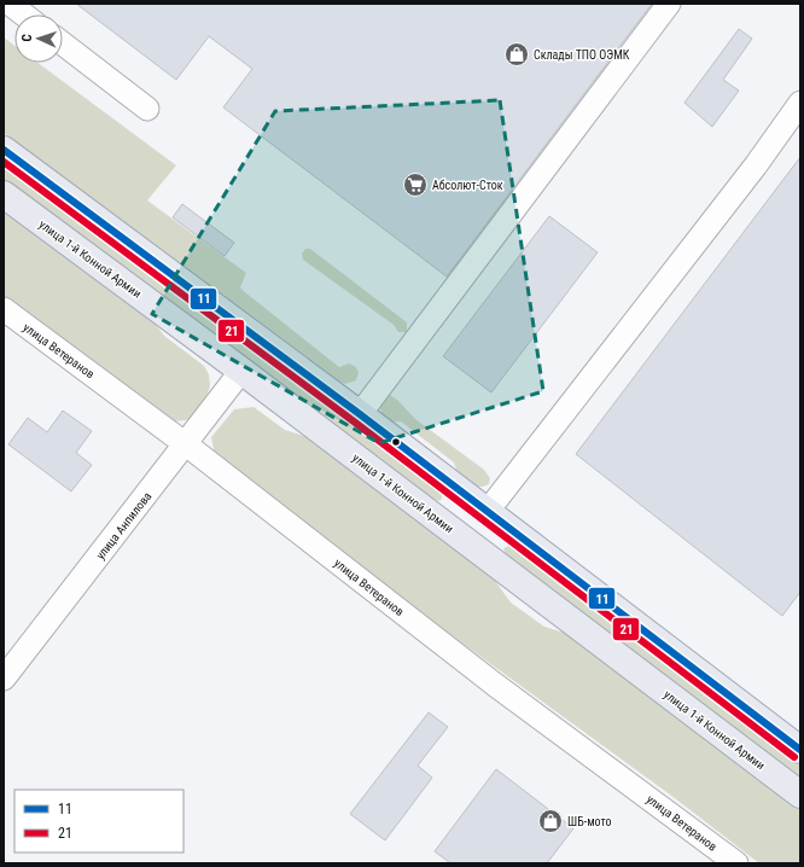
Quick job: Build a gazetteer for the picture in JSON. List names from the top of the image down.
{
  "streets": {
    "main road": ["улица 1-й Конной Армии"],
    "street": ["улица Ветеранов", "улица Анпилова"]
  },
  "crossings": [
    ["улица 1-й Конной Армии", "улица Анпилова"],
    ["улица Ветеранов", "улица Анпилова"]
  ],
  "places": {
    "shop": ["Склады ТПО ОЭМК", "ШБ-мото"],
    "supermarket": ["Абсолют-Сток"]
  },
  "lines": ["transit line 11", "transit line 21"],
  "legend": ["11", "21"],
  "north": "left"
}
